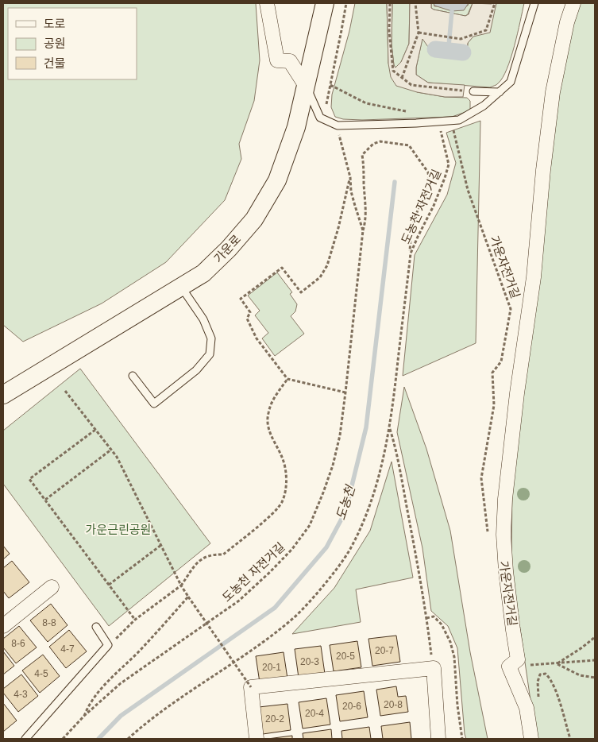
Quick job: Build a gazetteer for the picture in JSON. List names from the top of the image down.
{
  "streets": {
    "street": ["가운로"],
    "path": ["도농천 자전거길", "가운자전거길"]
  },
  "water": ["도농천"],
  "parks": ["가운근린공원"],
  "house_numbers": [
    "8-8",
    "8-6",
    "4-7",
    "20-7",
    "20-5",
    "20-3",
    "20-1",
    "4-5",
    "4-3",
    "20-8",
    "20-6",
    "20-4",
    "20-2"
  ],
  "legend": ["도로", "공원", "건물"]
}
